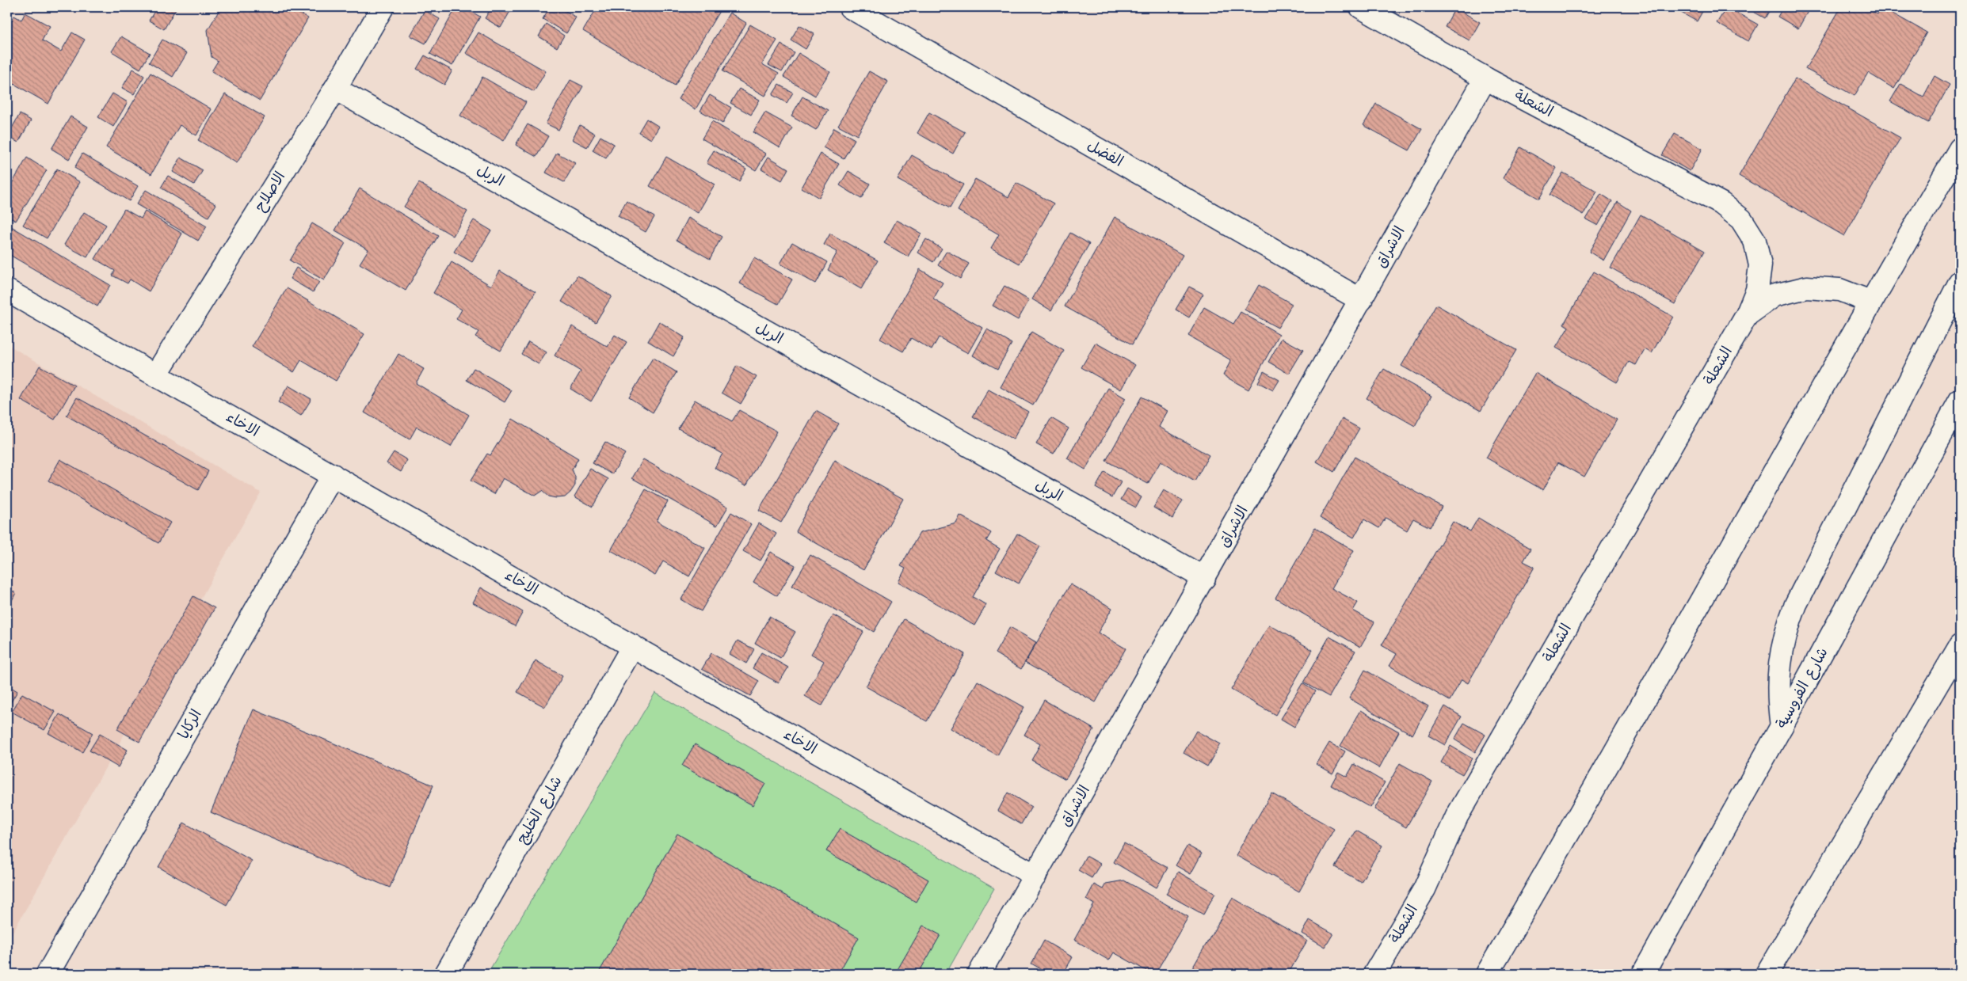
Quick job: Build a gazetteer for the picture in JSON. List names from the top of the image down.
{
  "streets": {
    "main road": [
      "الشعلة",
      "الفضل",
      "الربل",
      "الاصلاح",
      "الاشراق",
      "الاخاء",
      "شارع الفروسية",
      "الركايا",
      "شارع الخليج"
    ]
  },
  "crossings": [
    ["الشعلة", "الاشراق"],
    ["الفضل", "الاشراق"],
    ["الربل", "الاصلاح"],
    ["الربل", "الاشراق"],
    ["الاصلاح", "الاخاء"],
    ["الاشراق", "الاخاء"],
    ["الاخاء", "الركايا"],
    ["الاخاء", "شارع الخليج"]
  ]
}
